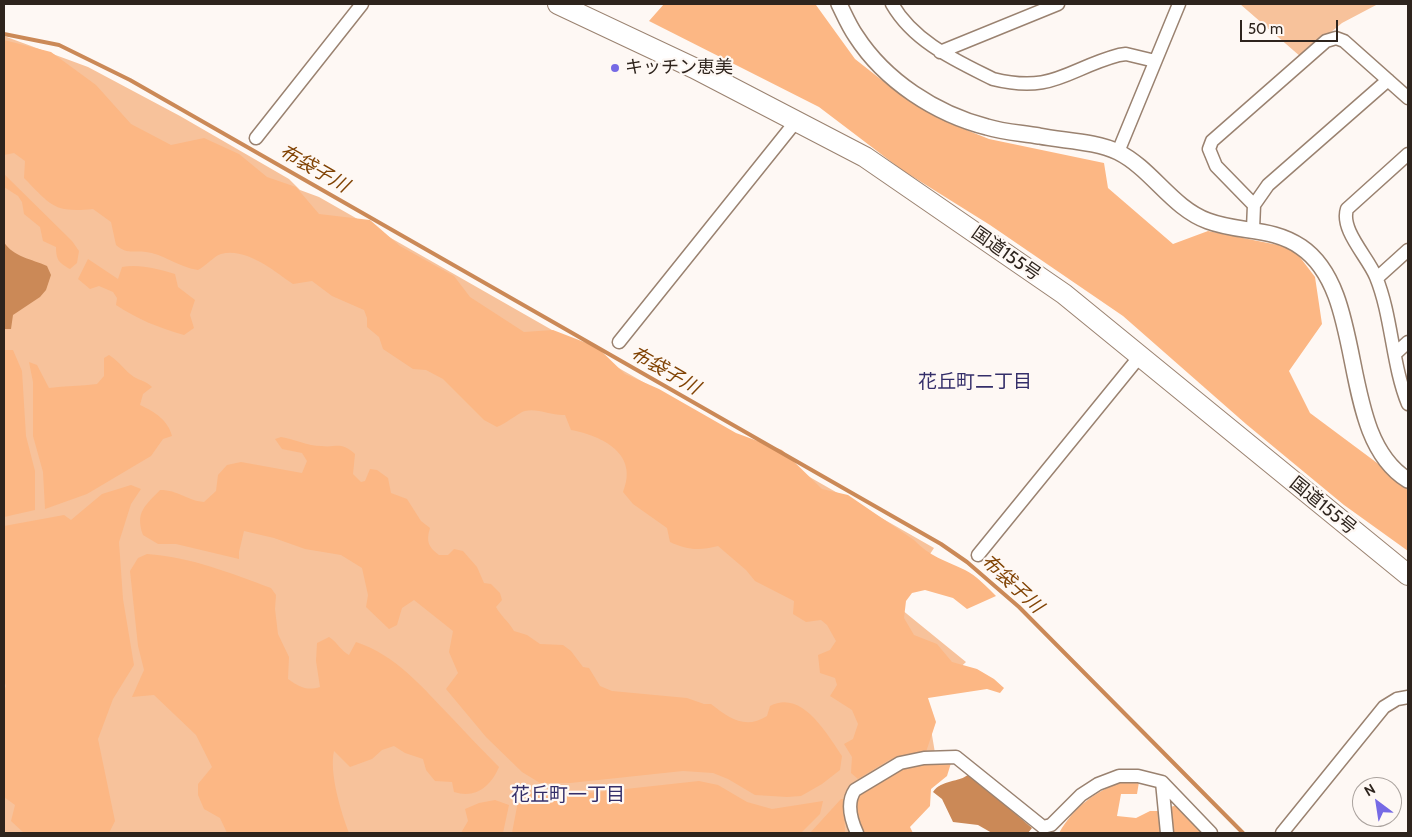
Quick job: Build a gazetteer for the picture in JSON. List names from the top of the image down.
{
  "streets": {
    "highway": ["国道155号"]
  },
  "districts": ["花丘町二丁目", "花丘町一丁目"],
  "water": ["布袋子川"],
  "places": ["キッチン恵美"],
  "scale_bar": "50 m",
  "north": "top left"
}
